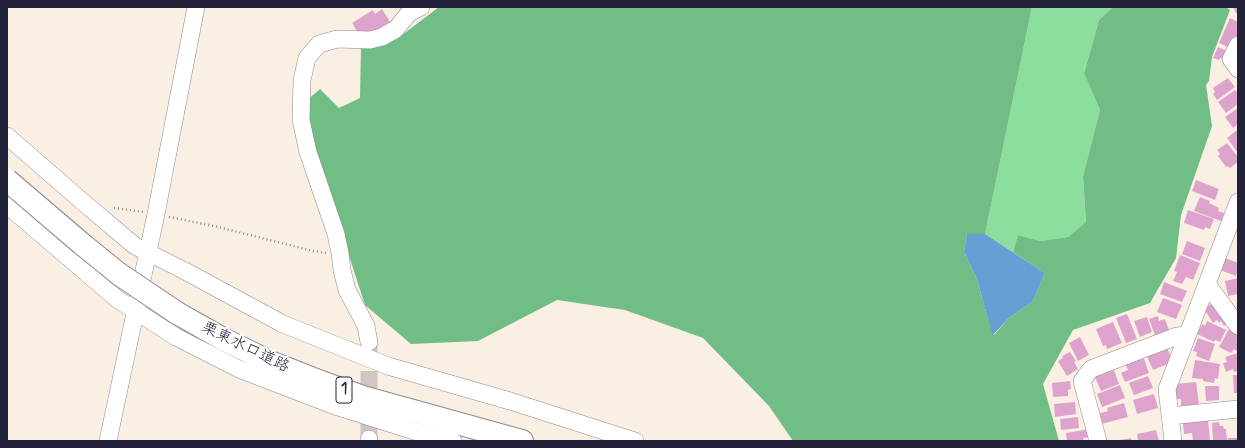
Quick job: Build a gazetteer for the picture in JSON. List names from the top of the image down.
{
  "streets": {
    "highway": ["栗東水口道路", "1"]
  }
}
